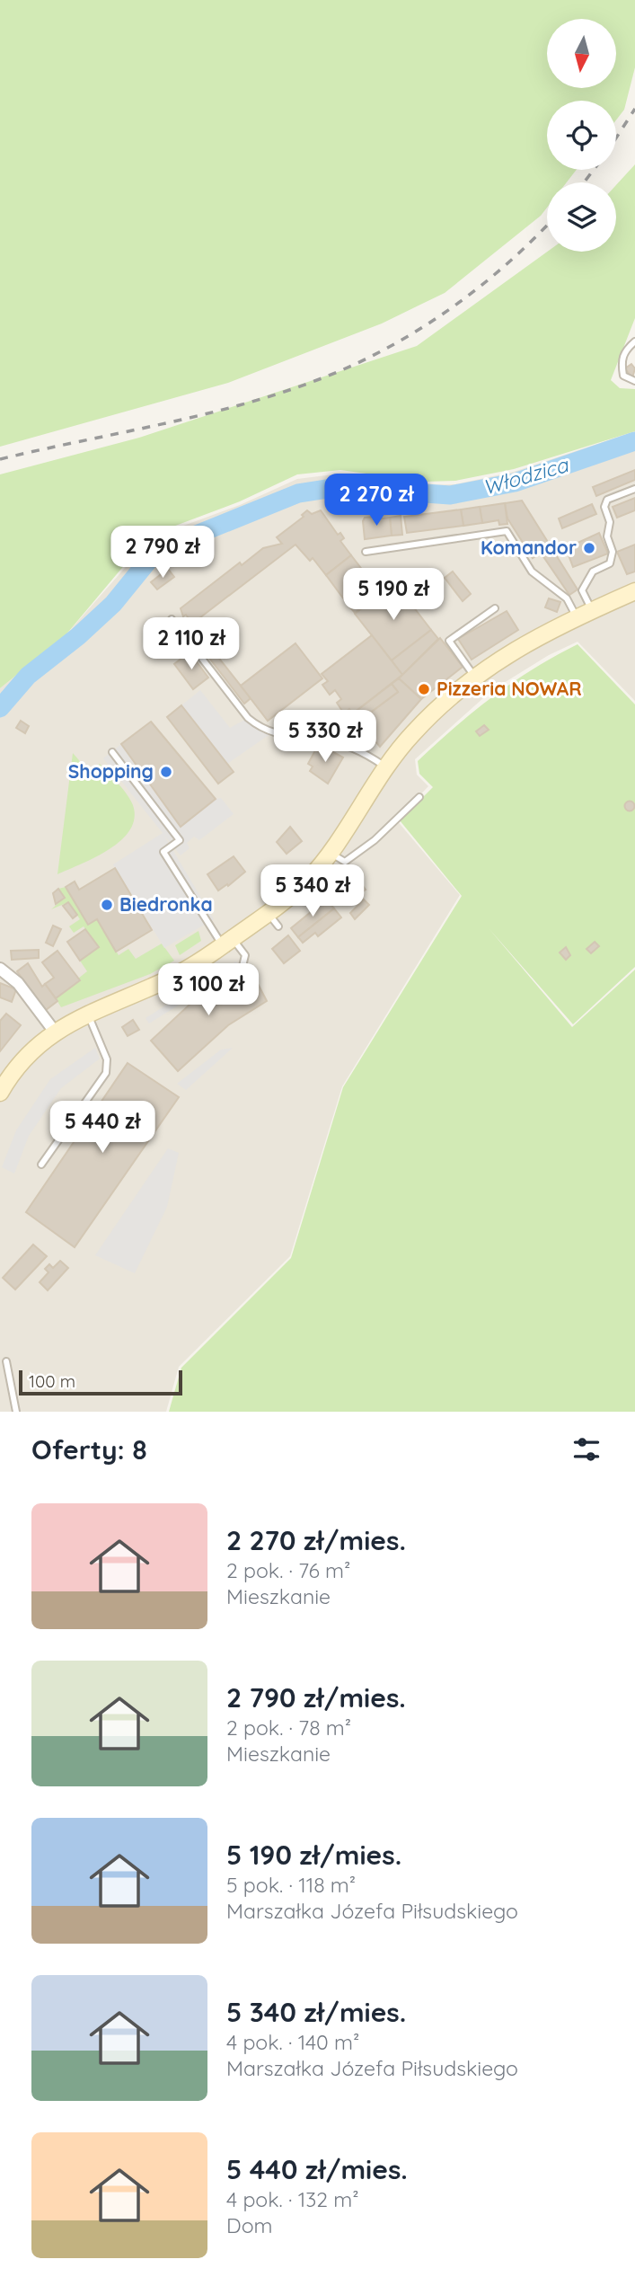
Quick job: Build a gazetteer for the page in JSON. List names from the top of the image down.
{
  "water": ["Włodzica"],
  "places": [
    "Komandor",
    "Pizzeria NOWAR",
    "Shopping",
    "Biedronka"
  ],
  "scale_bar": "100 m",
  "north": "bottom",
  "page": {
    "price": [
      "2 270 zł",
      "2 790 zł",
      "5 190 zł",
      "2 110 zł",
      "5 330 zł",
      "5 340 zł",
      "3 100 zł",
      "5 440 zł"
    ],
    "scale": "100 m",
    "heading": "Oferty: 8",
    "list": [
      {
        "name": "2 270 zł/mies.",
        "note": "2 pok. · 76 m² · Mieszkanie"
      },
      {
        "name": "2 790 zł/mies.",
        "note": "2 pok. · 78 m² · Mieszkanie"
      },
      {
        "name": "5 190 zł/mies.",
        "note": "5 pok. · 118 m² · Marszałka Józefa Piłsudskiego"
      },
      {
        "name": "5 340 zł/mies.",
        "note": "4 pok. · 140 m² · Marszałka Józefa Piłsudskiego"
      },
      {
        "name": "5 440 zł/mies.",
        "note": "4 pok. · 132 m² · Dom"
      }
    ]
  }
}
